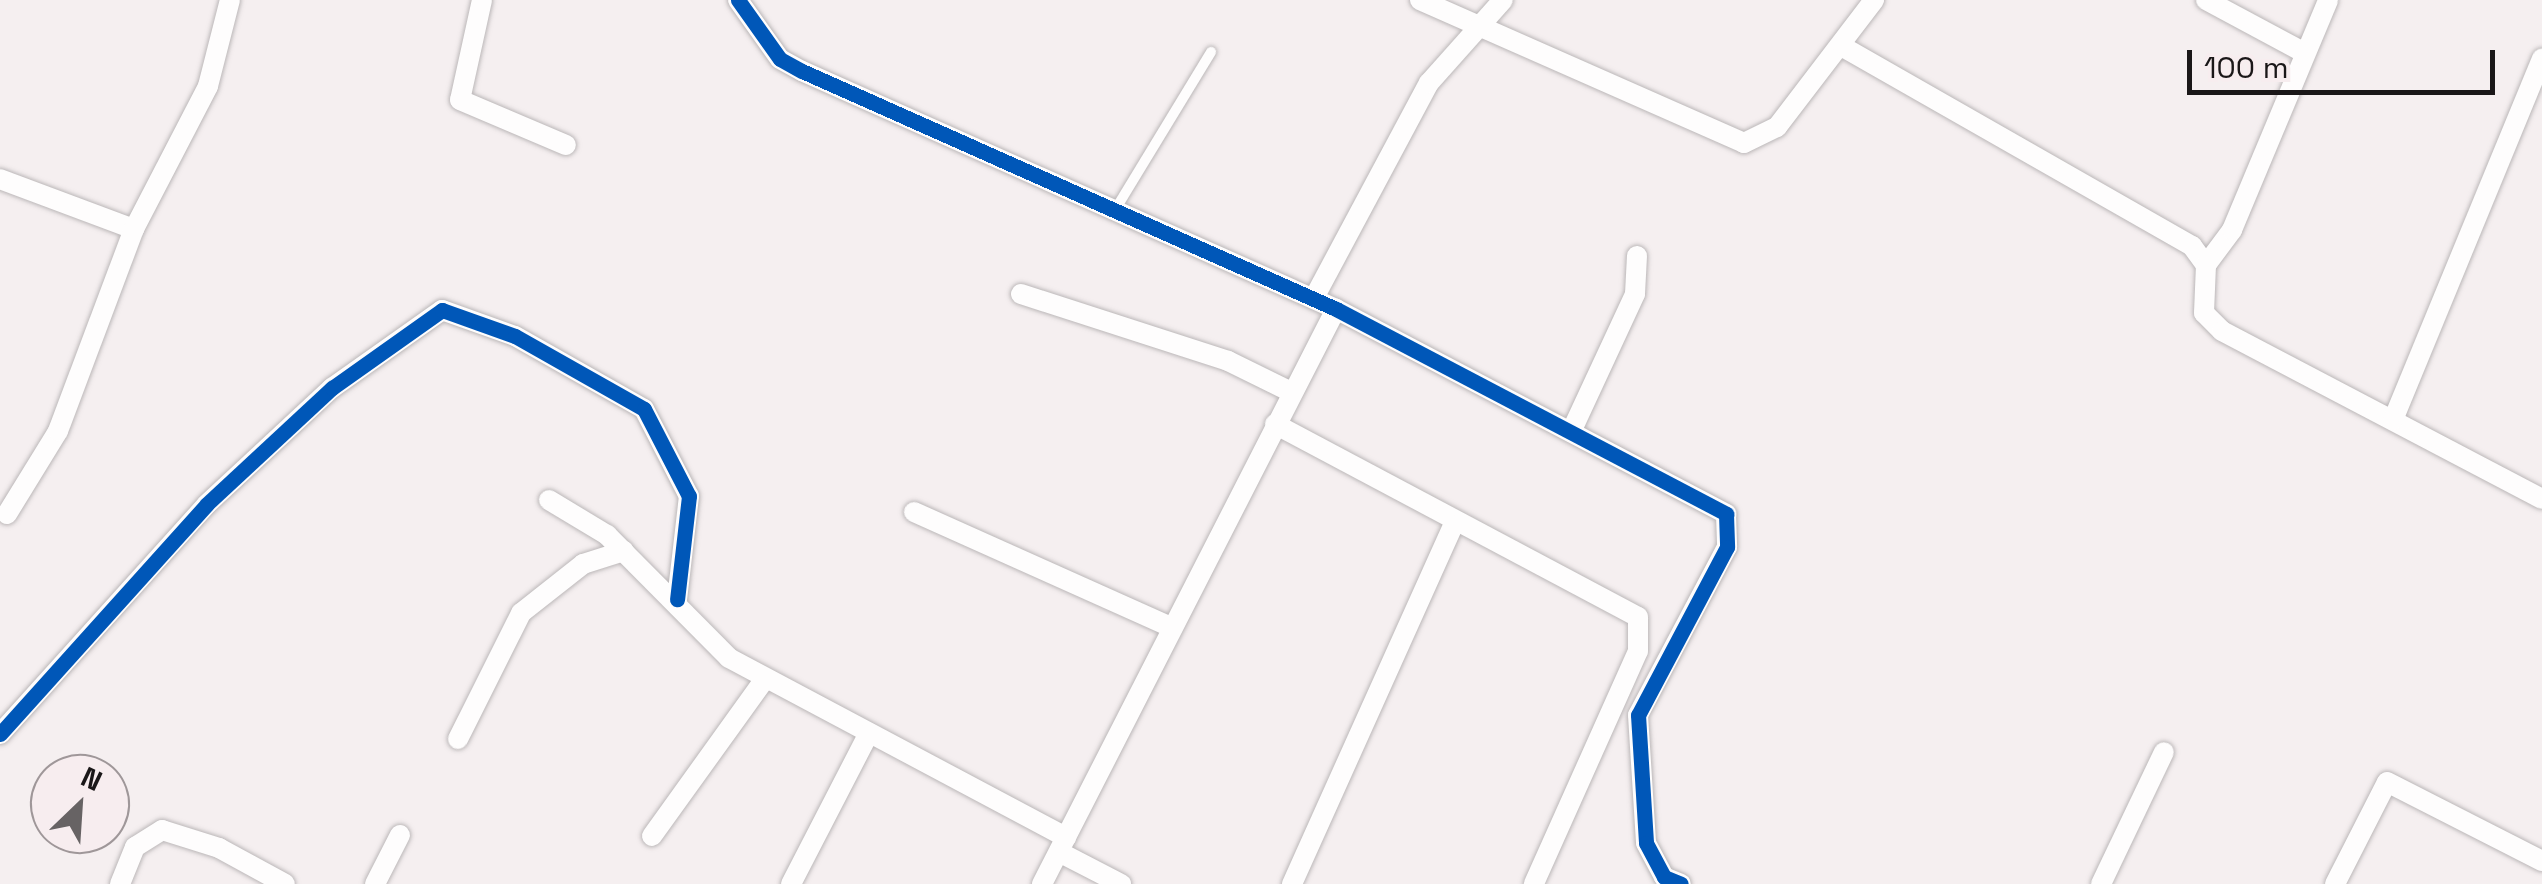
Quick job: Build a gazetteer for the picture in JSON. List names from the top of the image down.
{
  "scale_bar": "100 m",
  "north": "top right"
}
